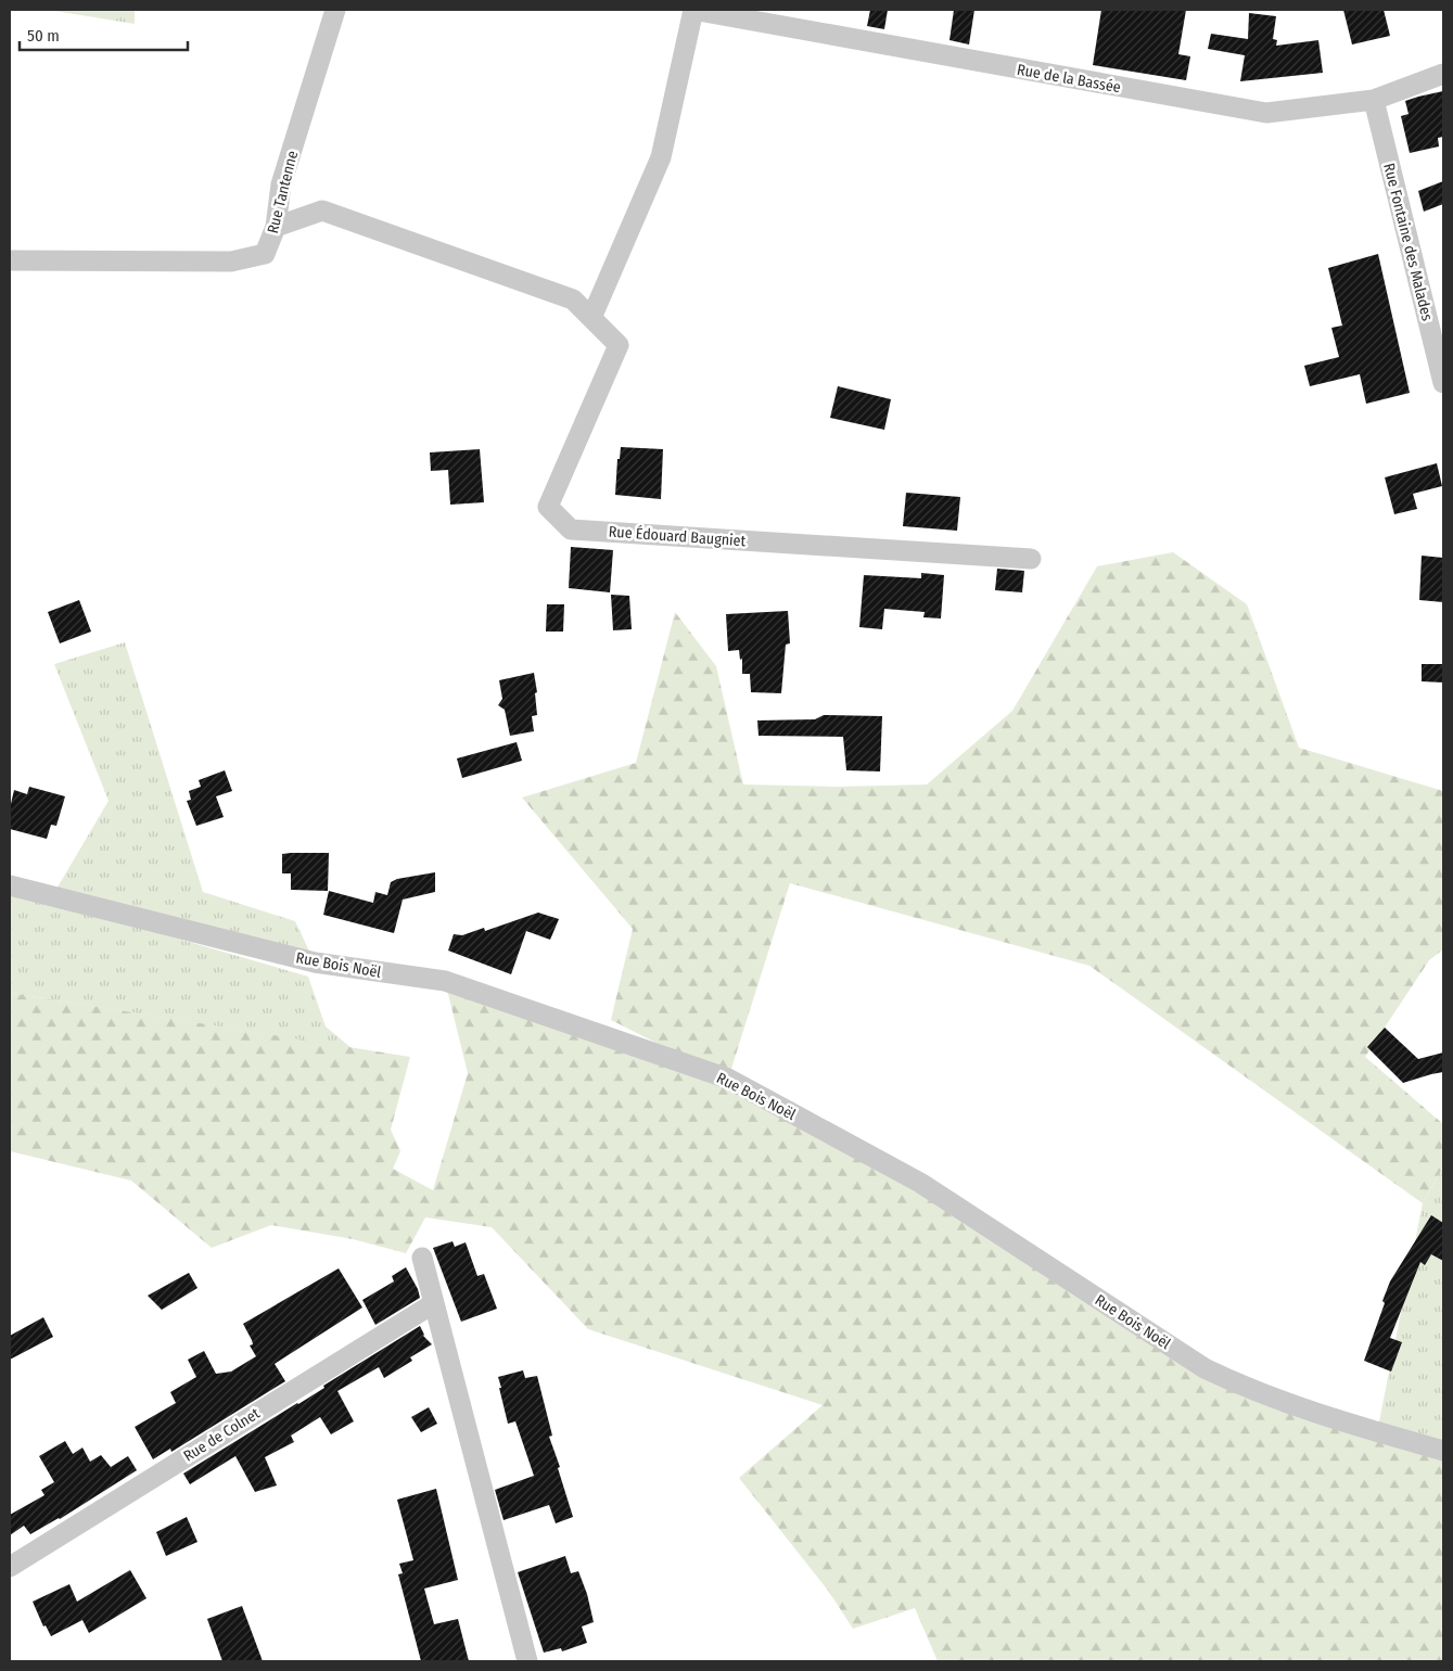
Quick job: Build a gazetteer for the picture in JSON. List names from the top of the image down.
{
  "streets": {
    "street": [
      "Rue de la Bassée",
      "Rue Tantenne",
      "Rue Fontaine des Malades",
      "Rue Édouard Baugniet",
      "Rue Bois Noël",
      "Rue de Colnet"
    ]
  },
  "crossings": [
    ["Rue de la Bassée", "Rue Fontaine des Malades"],
    ["Rue Tantenne", "Rue Édouard Baugniet"]
  ],
  "scale_bar": "50 m"
}
